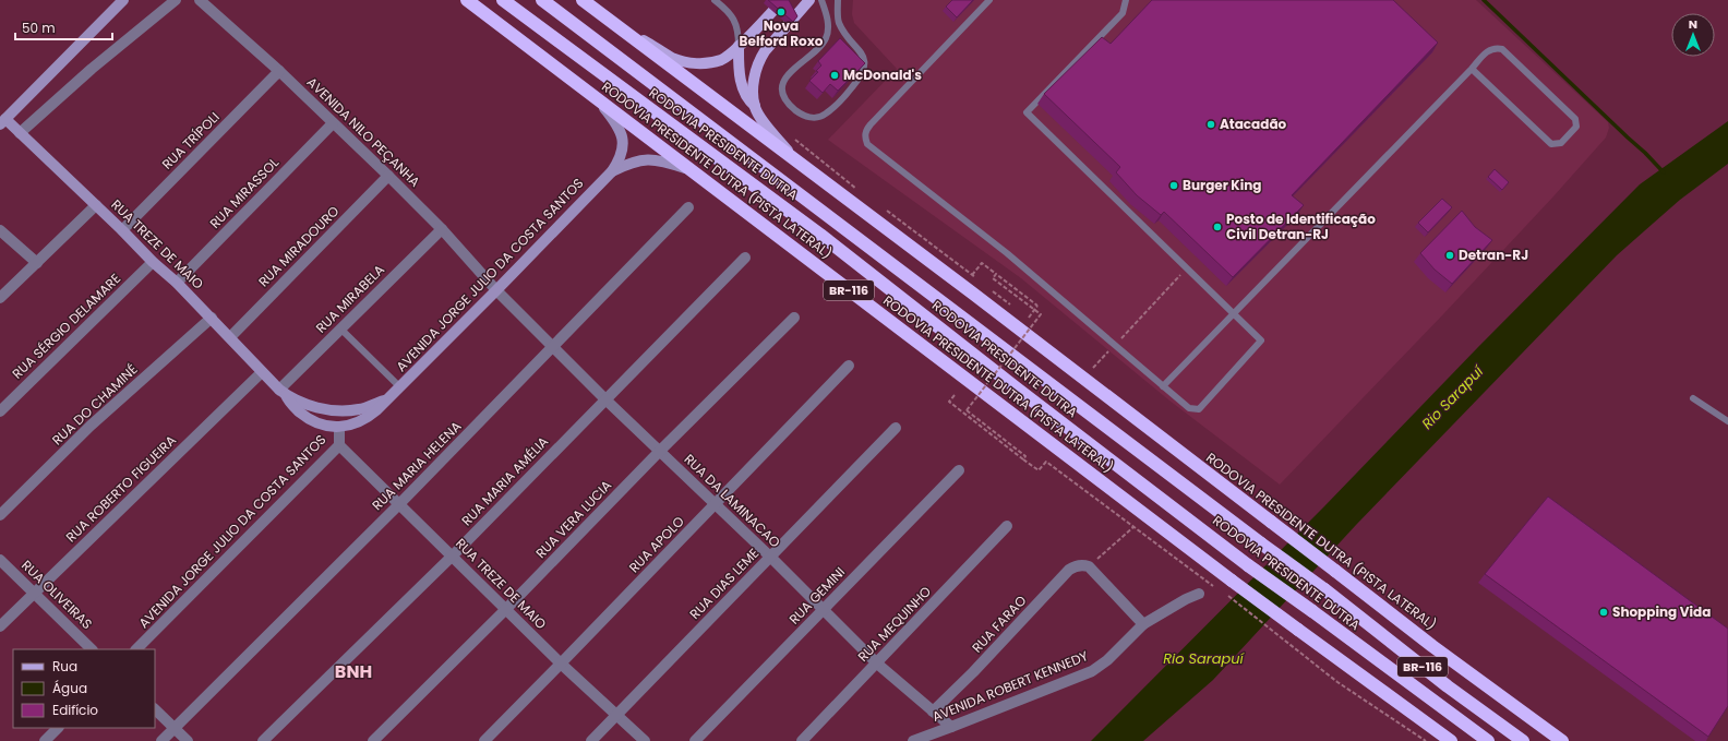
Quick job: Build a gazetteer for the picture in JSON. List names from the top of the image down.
{
  "streets": {
    "highway": ["RODOVIA PRESIDENTE DUTRA", "RODOVIA PRESIDENTE DUTRA (PISTA LATERAL)", "BR-116"],
    "main road": ["RUA TREZE DE MAIO", "AVENIDA JORGE JULIO DA COSTA SANTOS"],
    "street": [
      "AVENIDA NILO PEÇANHA",
      "RUA TRÍPOLI",
      "RUA MIRASSOL",
      "RUA MIRADOURO",
      "RUA MIRABELA",
      "RUA SÉRGIO DELAMARE",
      "RUA DO CHAMINÉ",
      "RUA MARIA HELENA",
      "RUA MARIA AMÉLIA",
      "RUA ROBERTO FIGUEIRA",
      "RUA DA LAMINACAO",
      "RUA VERA LUCIA",
      "RUA APOLO",
      "RUA DIAS LEME",
      "RUA OLIVEIRAS",
      "RUA GEMINI",
      "RUA MEQUINHO",
      "RUA FARAO",
      "AVENIDA ROBERT KENNEDY"
    ]
  },
  "crossings": [
    ["AVENIDA NILO PEÇANHA", "RUA TRÍPOLI"],
    ["AVENIDA NILO PEÇANHA", "RUA MIRASSOL"],
    ["AVENIDA NILO PEÇANHA", "RUA MIRADOURO"],
    ["AVENIDA NILO PEÇANHA", "AVENIDA JORGE JULIO DA COSTA SANTOS"],
    ["AVENIDA NILO PEÇANHA", "RUA MIRABELA"],
    ["AVENIDA NILO PEÇANHA", "RUA DA LAMINACAO"],
    ["RUA TRÍPOLI", "RUA TREZE DE MAIO"],
    ["RUA MIRASSOL", "RUA TREZE DE MAIO"],
    ["RUA TREZE DE MAIO", "RUA MIRADOURO"],
    ["RUA TREZE DE MAIO", "AVENIDA JORGE JULIO DA COSTA SANTOS"],
    ["RUA TREZE DE MAIO", "RUA MIRABELA"],
    ["RUA TREZE DE MAIO", "RUA SÉRGIO DELAMARE"],
    ["RUA TREZE DE MAIO", "RUA DO CHAMINÉ"],
    ["RUA TREZE DE MAIO", "RUA MARIA HELENA"],
    ["RUA TREZE DE MAIO", "RUA MARIA AMÉLIA"],
    ["RUA TREZE DE MAIO", "RUA ROBERTO FIGUEIRA"],
    ["RUA TREZE DE MAIO", "RUA VERA LUCIA"],
    ["RUA TREZE DE MAIO", "RUA APOLO"],
    ["RUA TREZE DE MAIO", "RUA DIAS LEME"],
    ["AVENIDA JORGE JULIO DA COSTA SANTOS", "RUA DA LAMINACAO"],
    ["RUA MARIA HELENA", "RUA DA LAMINACAO"],
    ["RUA MARIA AMÉLIA", "RUA DA LAMINACAO"],
    ["RUA ROBERTO FIGUEIRA", "RUA OLIVEIRAS"],
    ["RUA DA LAMINACAO", "RUA VERA LUCIA"],
    ["RUA DA LAMINACAO", "RUA APOLO"],
    ["RUA DA LAMINACAO", "RUA DIAS LEME"],
    ["RUA DA LAMINACAO", "RUA GEMINI"],
    ["RUA DA LAMINACAO", "RUA MEQUINHO"],
    ["RUA DA LAMINACAO", "RUA FARAO"],
    ["RUA DA LAMINACAO", "AVENIDA ROBERT KENNEDY"]
  ],
  "districts": ["BNH"],
  "water": ["Rio Sarapuí"],
  "places": [
    "Nova Belford Roxo",
    "McDonald's",
    "Atacadão",
    "Burger King",
    "Posto de Identificação Civil Detran-RJ",
    "Detran-RJ",
    "Shopping Vida"
  ],
  "legend": ["Rua", "Água", "Edifício"],
  "scale_bar": "50 m",
  "north": "top"
}
